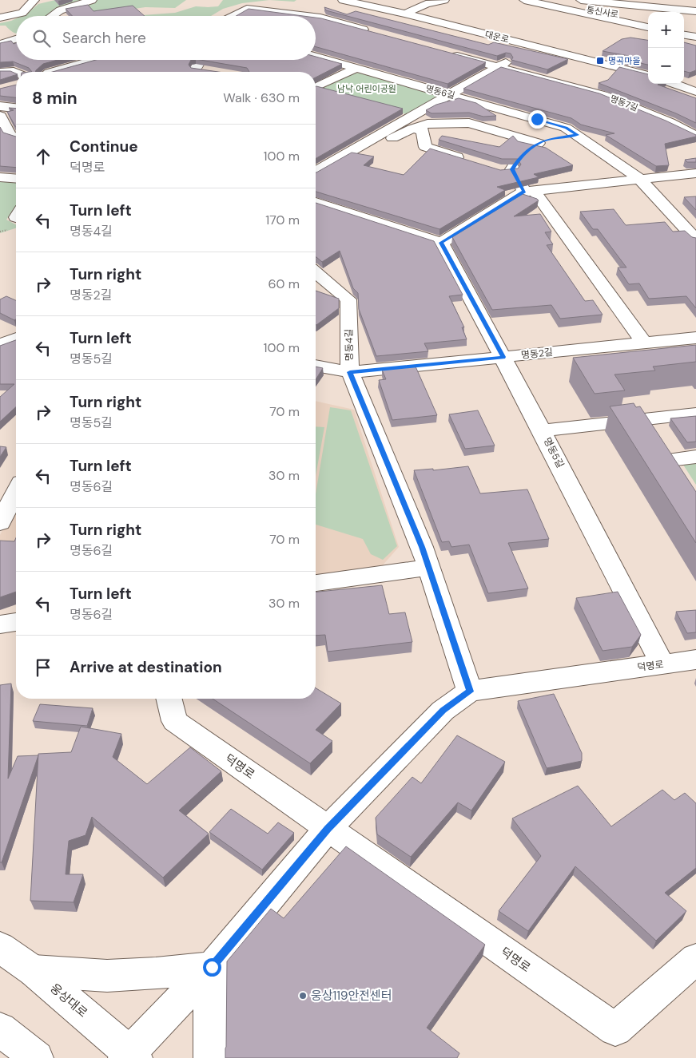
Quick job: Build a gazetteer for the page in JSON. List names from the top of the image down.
{
  "streets": {
    "main road": [
      "통신사로",
      "대운로",
      "명동6길",
      "명동7길",
      "명동4길",
      "명동2길",
      "명동5길",
      "덕명로",
      "웅상대로"
    ]
  },
  "crossings": [
    ["명동4길", "명동2길"],
    ["명동4길", "덕명로"],
    ["명동2길", "명동5길"],
    ["명동5길", "덕명로"],
    ["덕명로", "웅상대로"]
  ],
  "parks": ["남낙 어린이공원"],
  "places": {
    "transit": ["명곡마을"],
    "other": ["웅상119안전센터"]
  },
  "page": {
    "map_buttons": ["+", "−"],
    "search": "Search here",
    "heading": ["8 min", "Walk · 630 m"],
    "list": [
      ["Continue", "덕명로", "100 m"],
      ["Turn left", "명동4길", "170 m"],
      ["Turn right", "명동2길", "60 m"],
      ["Turn left", "명동5길", "100 m"],
      ["Turn right", "명동5길", "70 m"],
      ["Turn left", "명동6길", "30 m"],
      ["Turn right", "명동6길", "70 m"],
      ["Turn left", "명동6길", "30 m"],
      "Arrive at destination"
    ]
  }
}
